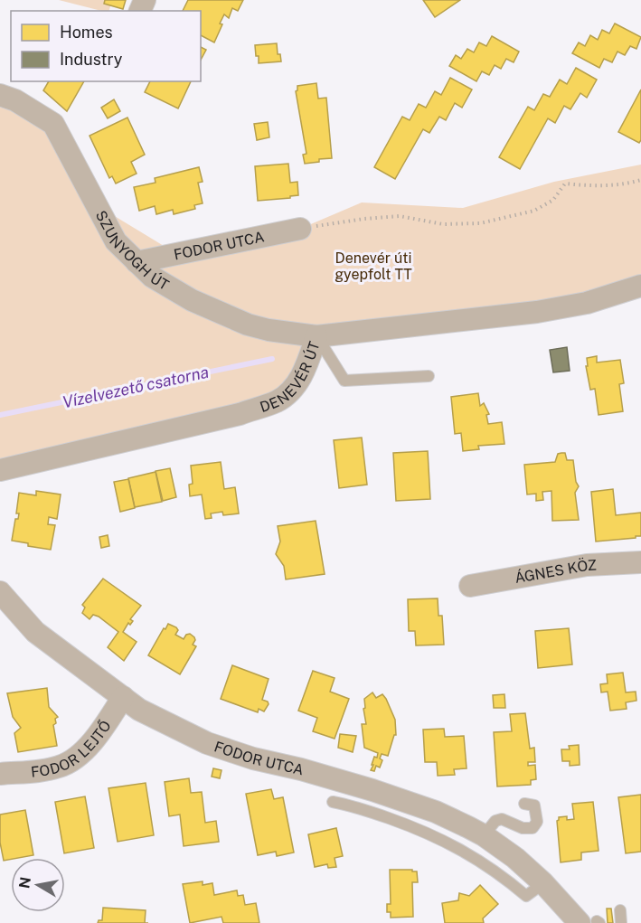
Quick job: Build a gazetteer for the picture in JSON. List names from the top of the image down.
{
  "streets": {
    "street": [
      "FODOR UTCA",
      "SZUNYOGH ÚT",
      "DENEVÉR ÚT",
      "ÁGNES KÖZ",
      "FODOR LEJTŐ"
    ]
  },
  "crossings": [
    ["FODOR UTCA", "SZUNYOGH ÚT"],
    ["FODOR UTCA", "FODOR LEJTŐ"],
    ["SZUNYOGH ÚT", "DENEVÉR ÚT"]
  ],
  "water": ["Vízelvezető csatorna"],
  "parks": ["Denevér úti gyepfolt TT"],
  "legend": ["Homes", "Industry"],
  "north": "left"
}
